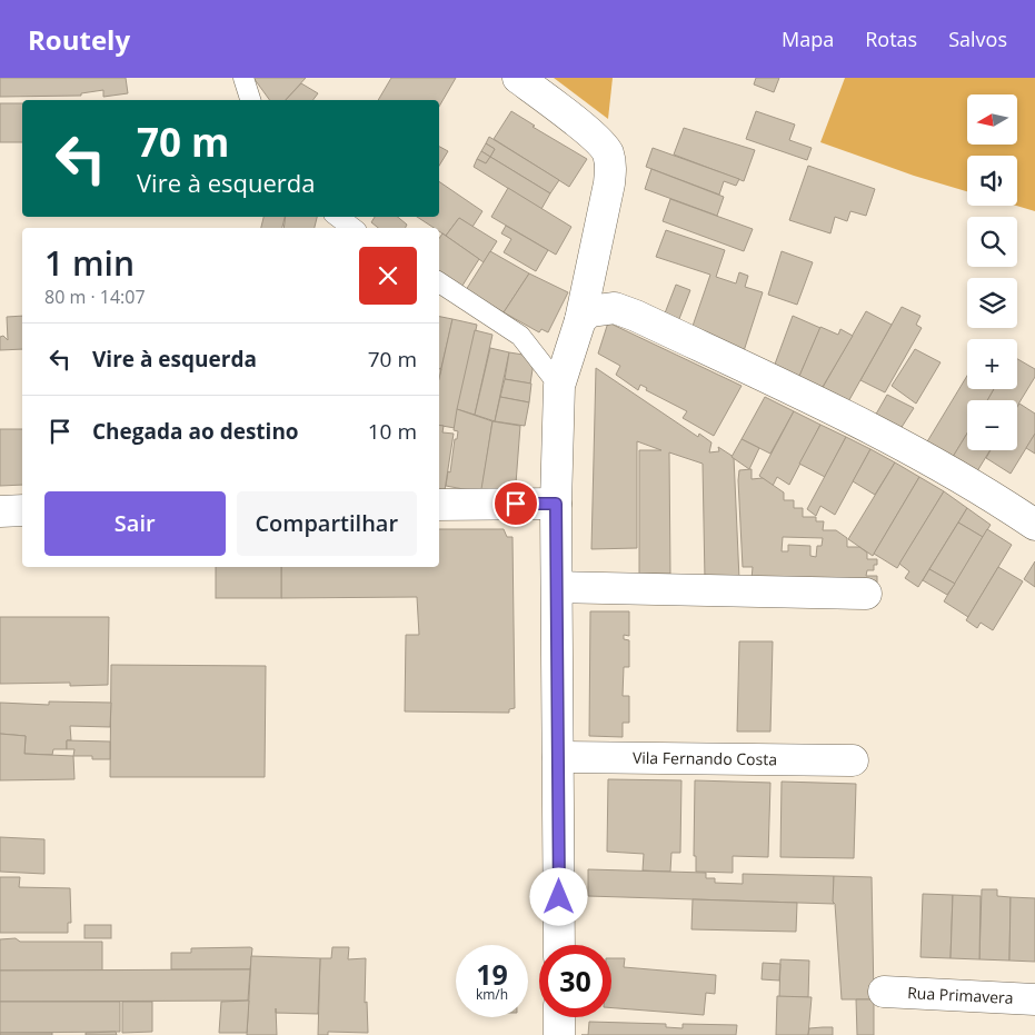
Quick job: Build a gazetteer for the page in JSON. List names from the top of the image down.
{
  "streets": {
    "street": ["Vila Fernando Costa", "Rua Primavera"]
  },
  "north": "left",
  "page": {
    "header": "Routely",
    "nav": ["Mapa", "Rotas", "Salvos"],
    "map_buttons": ["+", "−"],
    "turn": ["70 m", "Vire à esquerda"],
    "heading": ["1 min", "80 m · 14:07"],
    "list": [
      {
        "name": "Vire à esquerda",
        "value": "70 m"
      },
      {
        "name": "Chegada ao destino",
        "value": "10 m"
      }
    ],
    "buttons": ["Sair", "Compartilhar"],
    "speed": "19 km/h",
    "limit": "30"
  }
}
